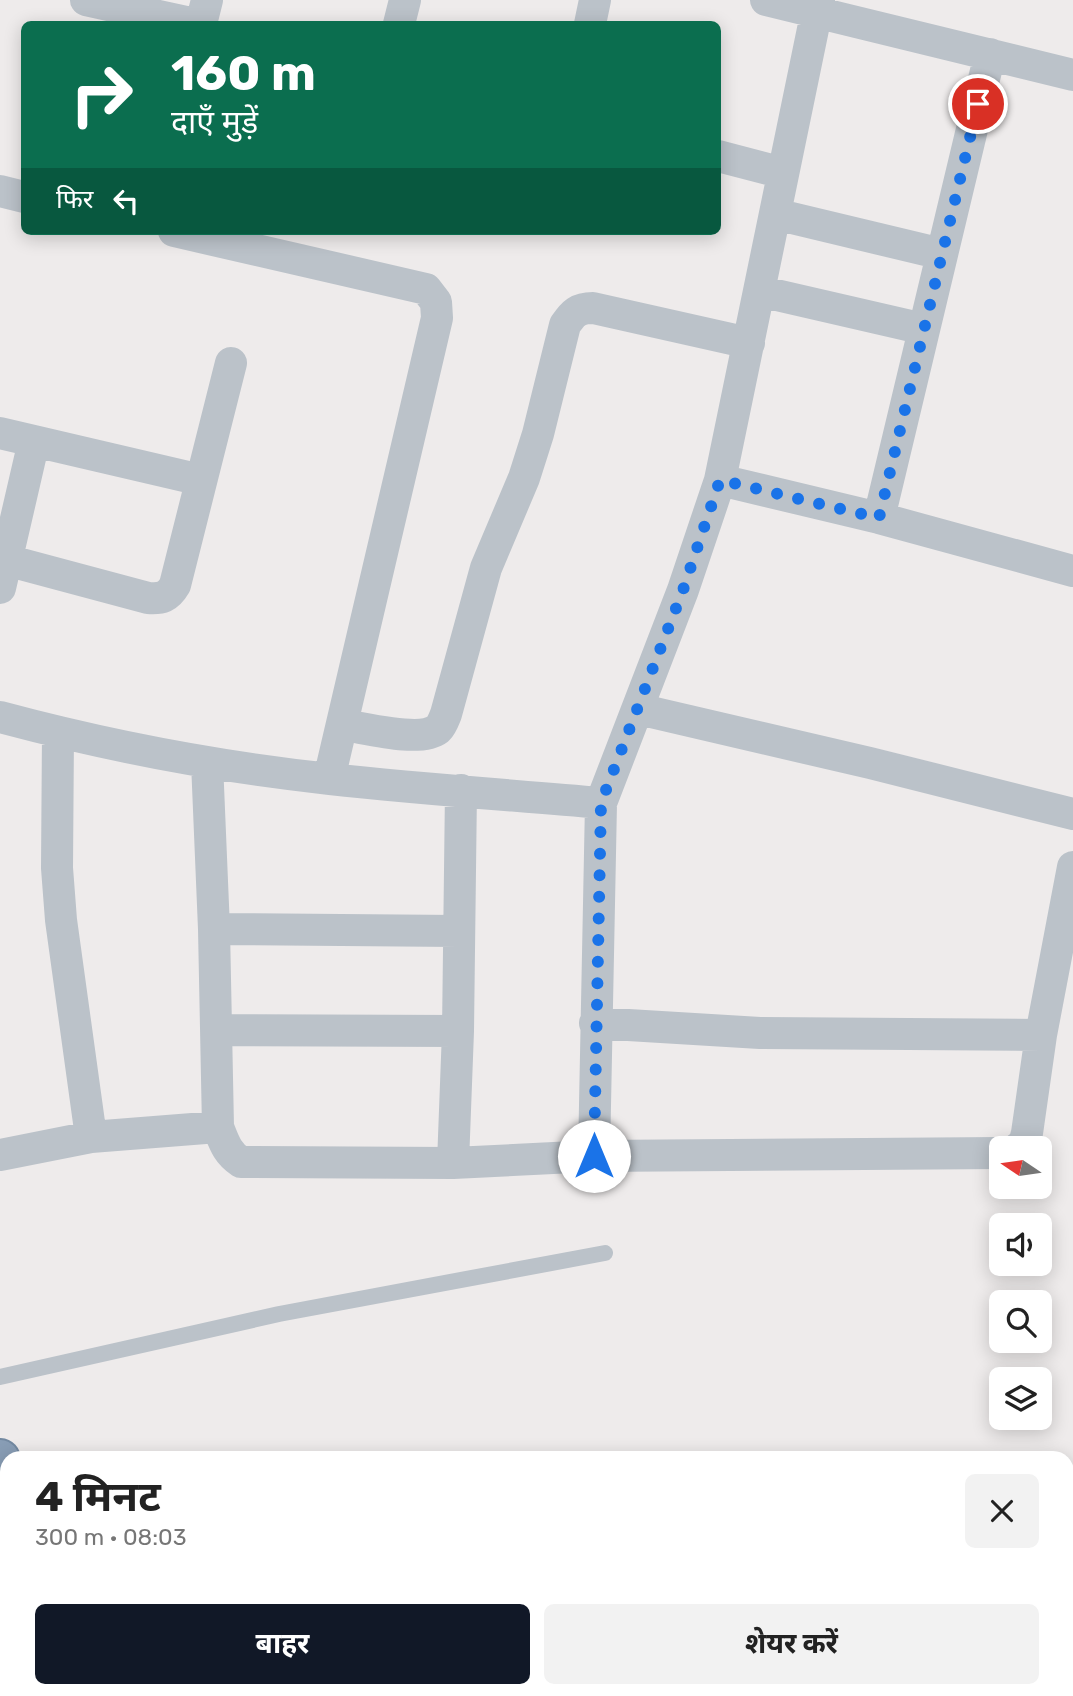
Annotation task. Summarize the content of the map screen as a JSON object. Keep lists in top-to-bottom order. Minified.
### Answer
{"north":"left","page":{"turn":["160 m","दाएँ मुड़ें"],"then":"फिर","heading":["4 मिनट","300 m · 08:03"],"buttons":["बाहर","शेयर करें"]}}
